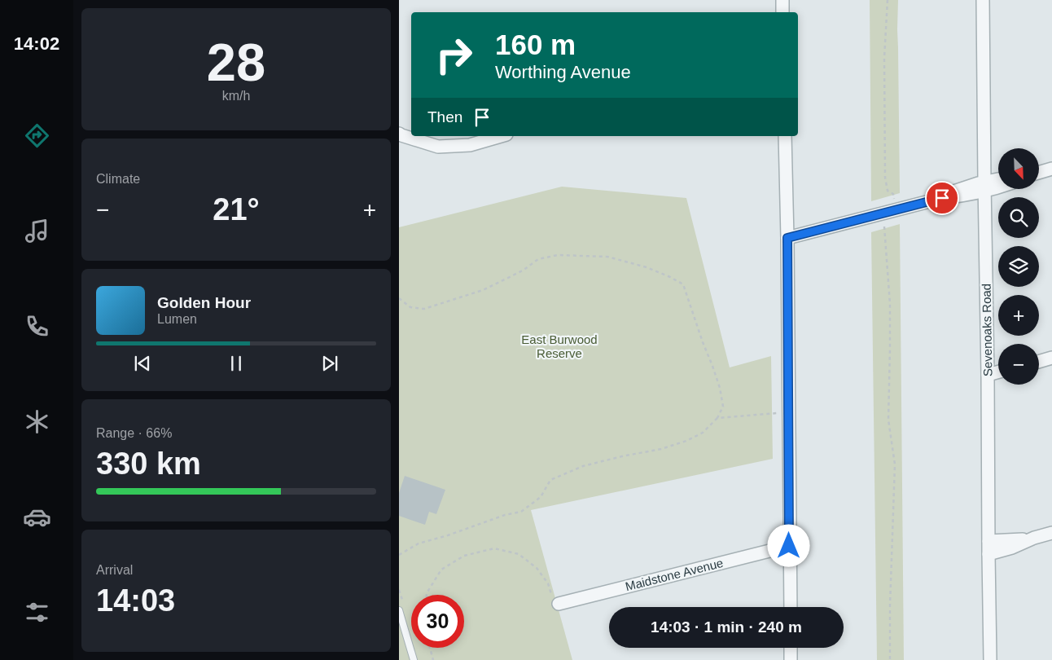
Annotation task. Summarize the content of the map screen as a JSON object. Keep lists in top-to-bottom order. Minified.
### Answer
{"streets":{"street":["Sevenoaks Road","Maidstone Avenue"]},"parks":["East Burwood Reserve"],"north":"bottom right","page":{"tabs":"14:02","tile":[["28","km/h"],"Climate",["Range · 66%","330 km"],["Arrival","14:03"]],"turn":["160 m","Worthing Avenue"],"then":"Then","map_buttons":["+","−"],"heat":["−","21°","+"],"song":["Golden Hour","Lumen"],"limit":"30","trip":"14:03 · 1 min · 240 m"}}
